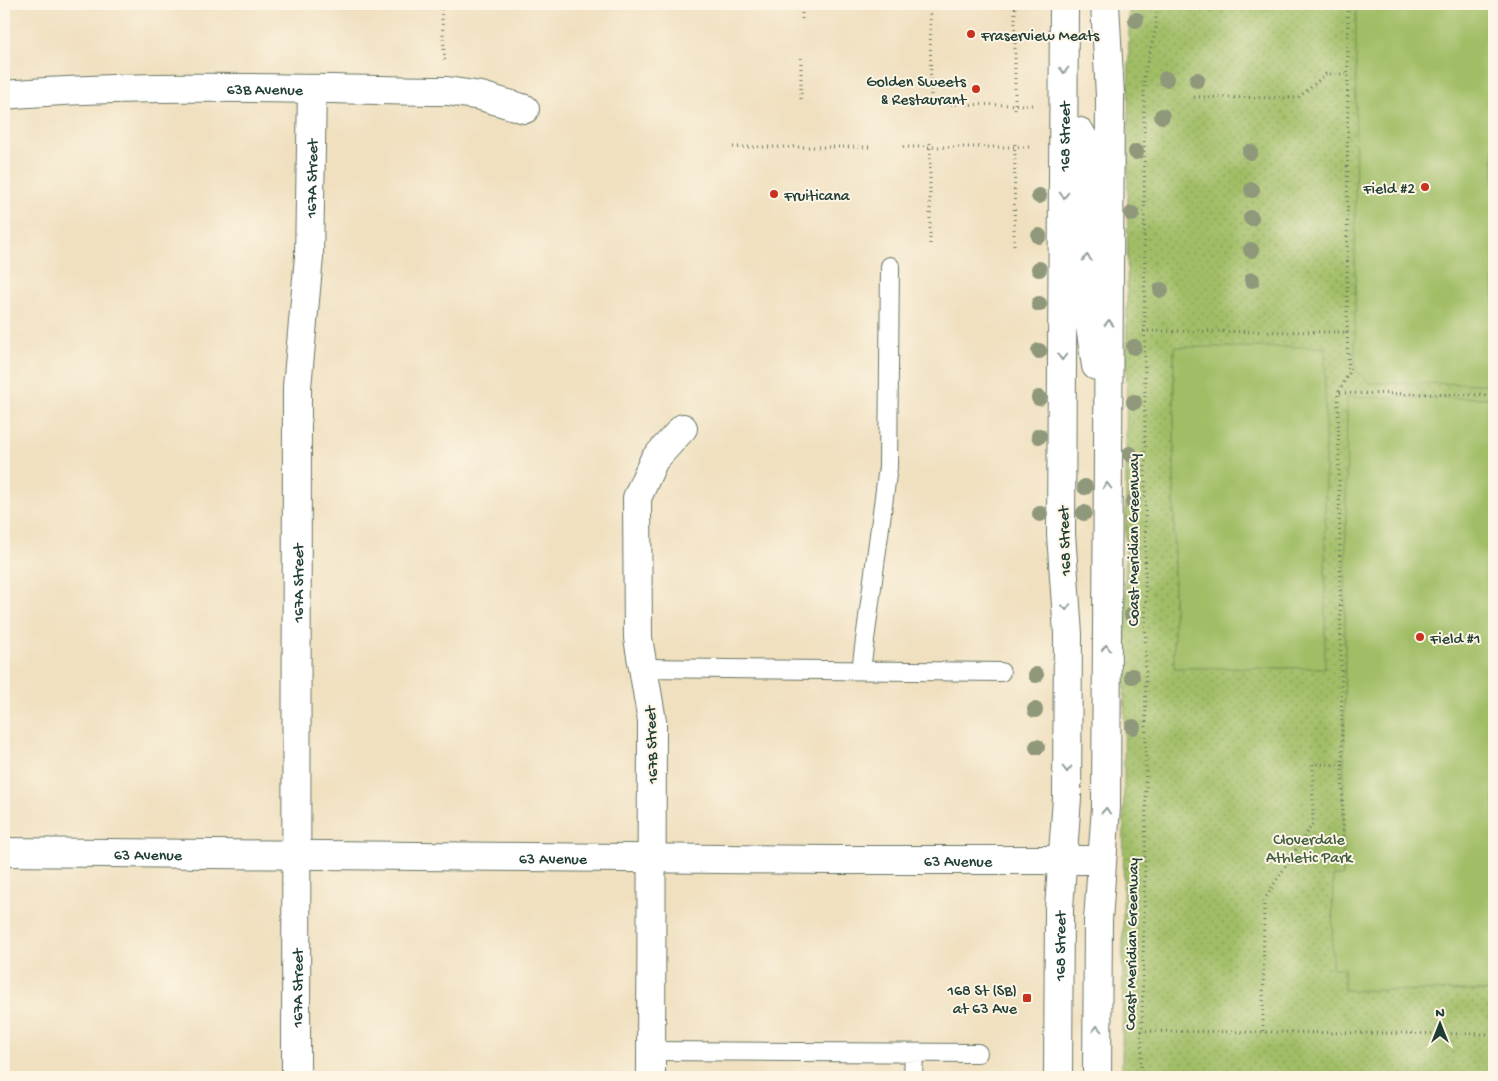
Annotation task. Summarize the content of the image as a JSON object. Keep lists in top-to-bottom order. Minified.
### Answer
{"streets":{"street":["63B Avenue","168 Street","167A Street","167B Street","63 Avenue"],"path":["Coast Meridian Greenway"]},"crossings":[["63B Avenue","167A Street"],["168 Street","63 Avenue"],["167A Street","63 Avenue"],["167B Street","63 Avenue"]],"parks":["Cloverdale Athletic Park"],"places":{"other":["Fraserview Meats","Golden Sweets & Restaurant","Field #2","Fruiticana","Field #1"],"transit":["168 St (SB) at 63 Ave"]},"north":"top"}
